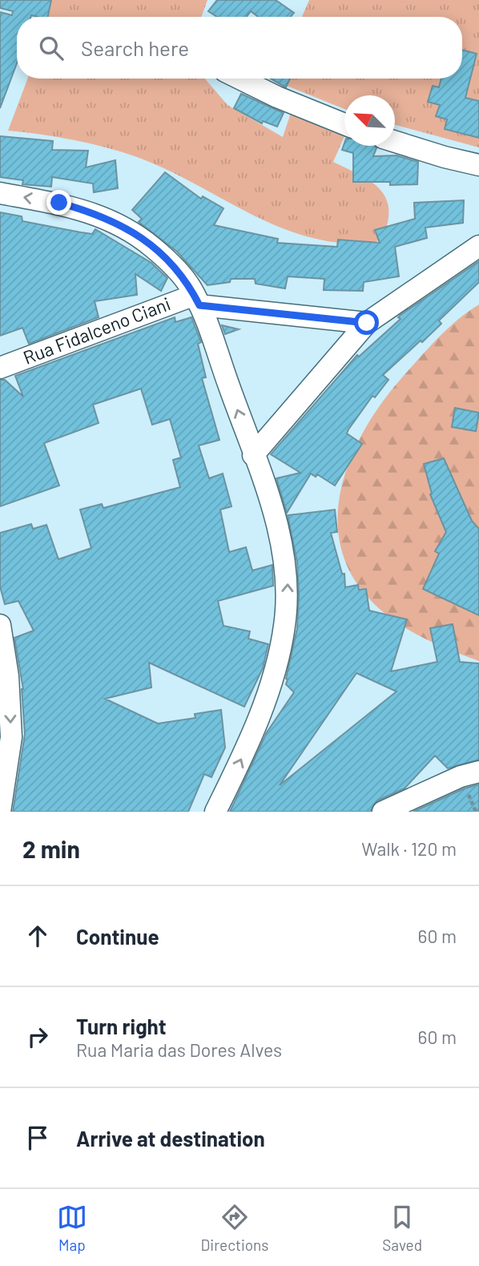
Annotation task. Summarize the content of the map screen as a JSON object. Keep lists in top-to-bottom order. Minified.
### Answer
{"streets":{"street":["Rua Fidalceno Ciani"]},"north":"top left","page":{"search":"Search here","heading":["2 min","Walk · 120 m"],"list":[["Continue","60 m"],["Turn right","Rua Maria das Dores Alves","60 m"],"Arrive at destination"],"nav":["Map","Directions","Saved"]}}
